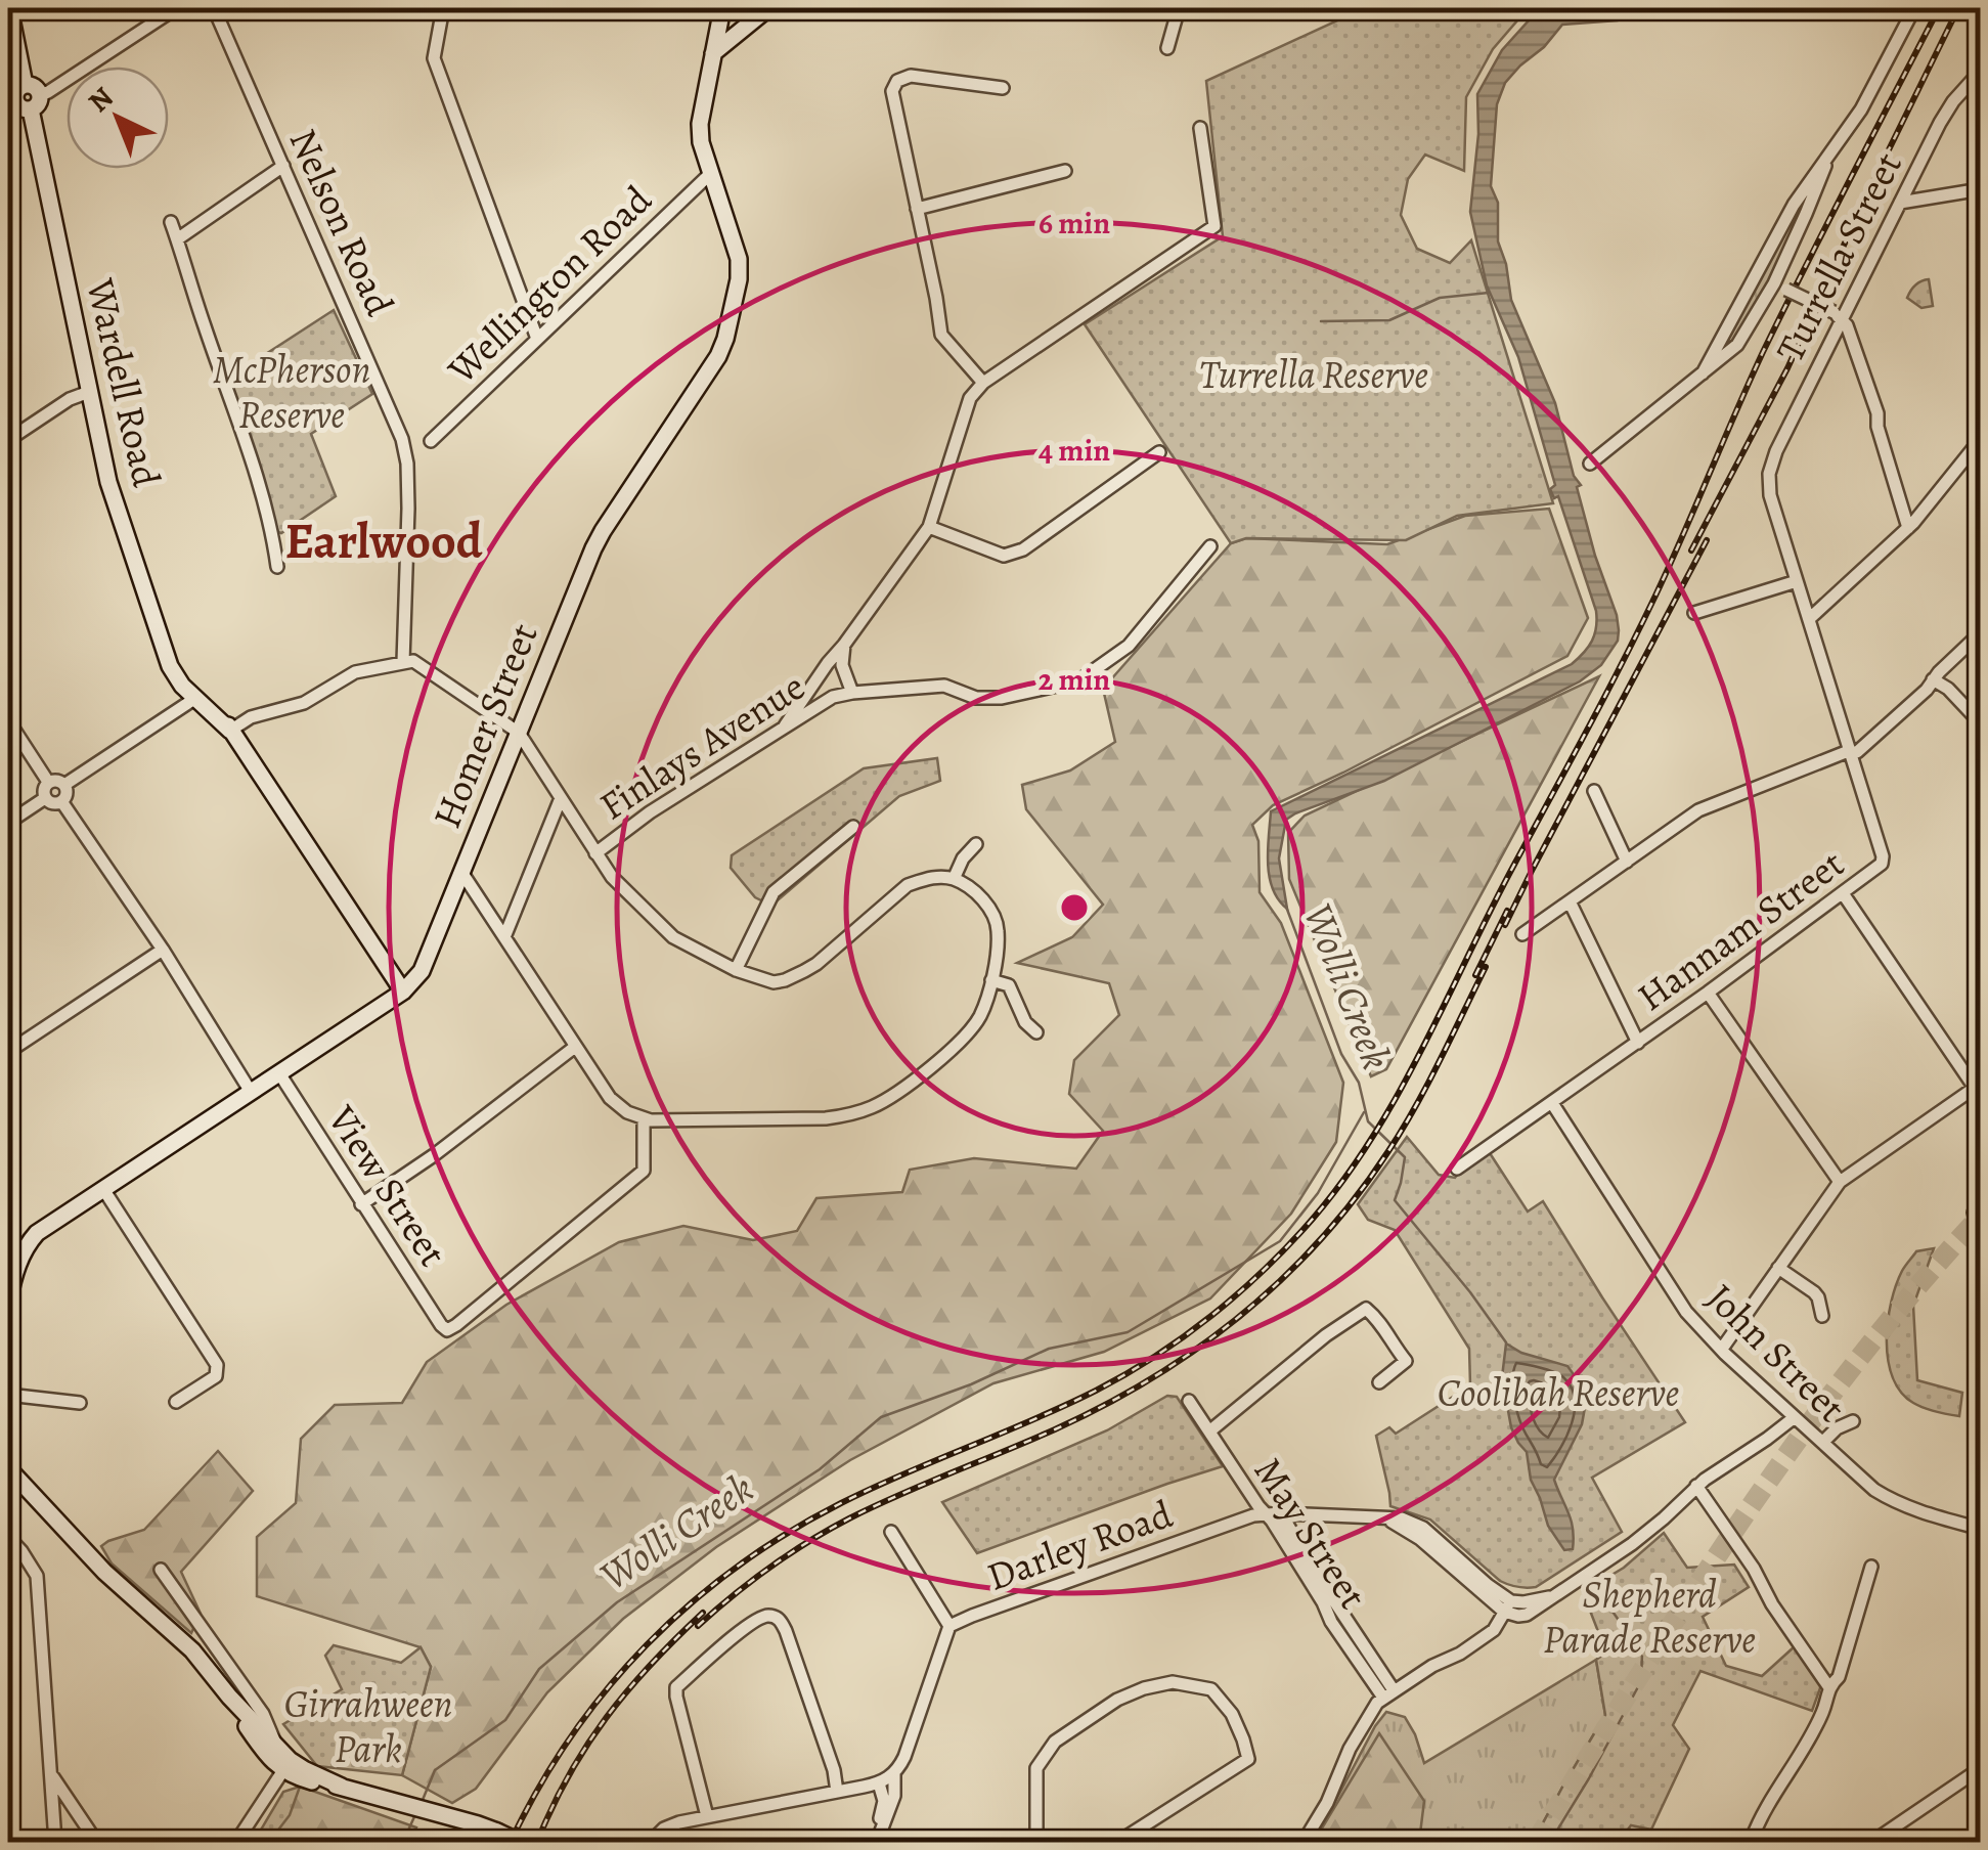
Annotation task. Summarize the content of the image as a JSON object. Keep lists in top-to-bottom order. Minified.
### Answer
{"streets":{"main road":["Wardell Road","Homer Street"],"street":["Nelson Road","Turrella Street","Wellington Road","Finlays Avenue","Hannam Street","View Street","John Street","May Street","Darley Road"]},"crossings":[["Turrella Street","Hannam Street"],["Wellington Road","Homer Street"],["Wardell Road","Homer Street"],["Homer Street","View Street"],["Hannam Street","John Street"],["May Street","Darley Road"]],"districts":["Earlwood"],"water":["Wolli Creek"],"parks":["McPherson Reserve","Turrella Reserve","Coolibah Reserve","Shepherd Parade Reserve","Girrahween Park"],"north":"top left","rings":["6 min","4 min","2 min"]}
